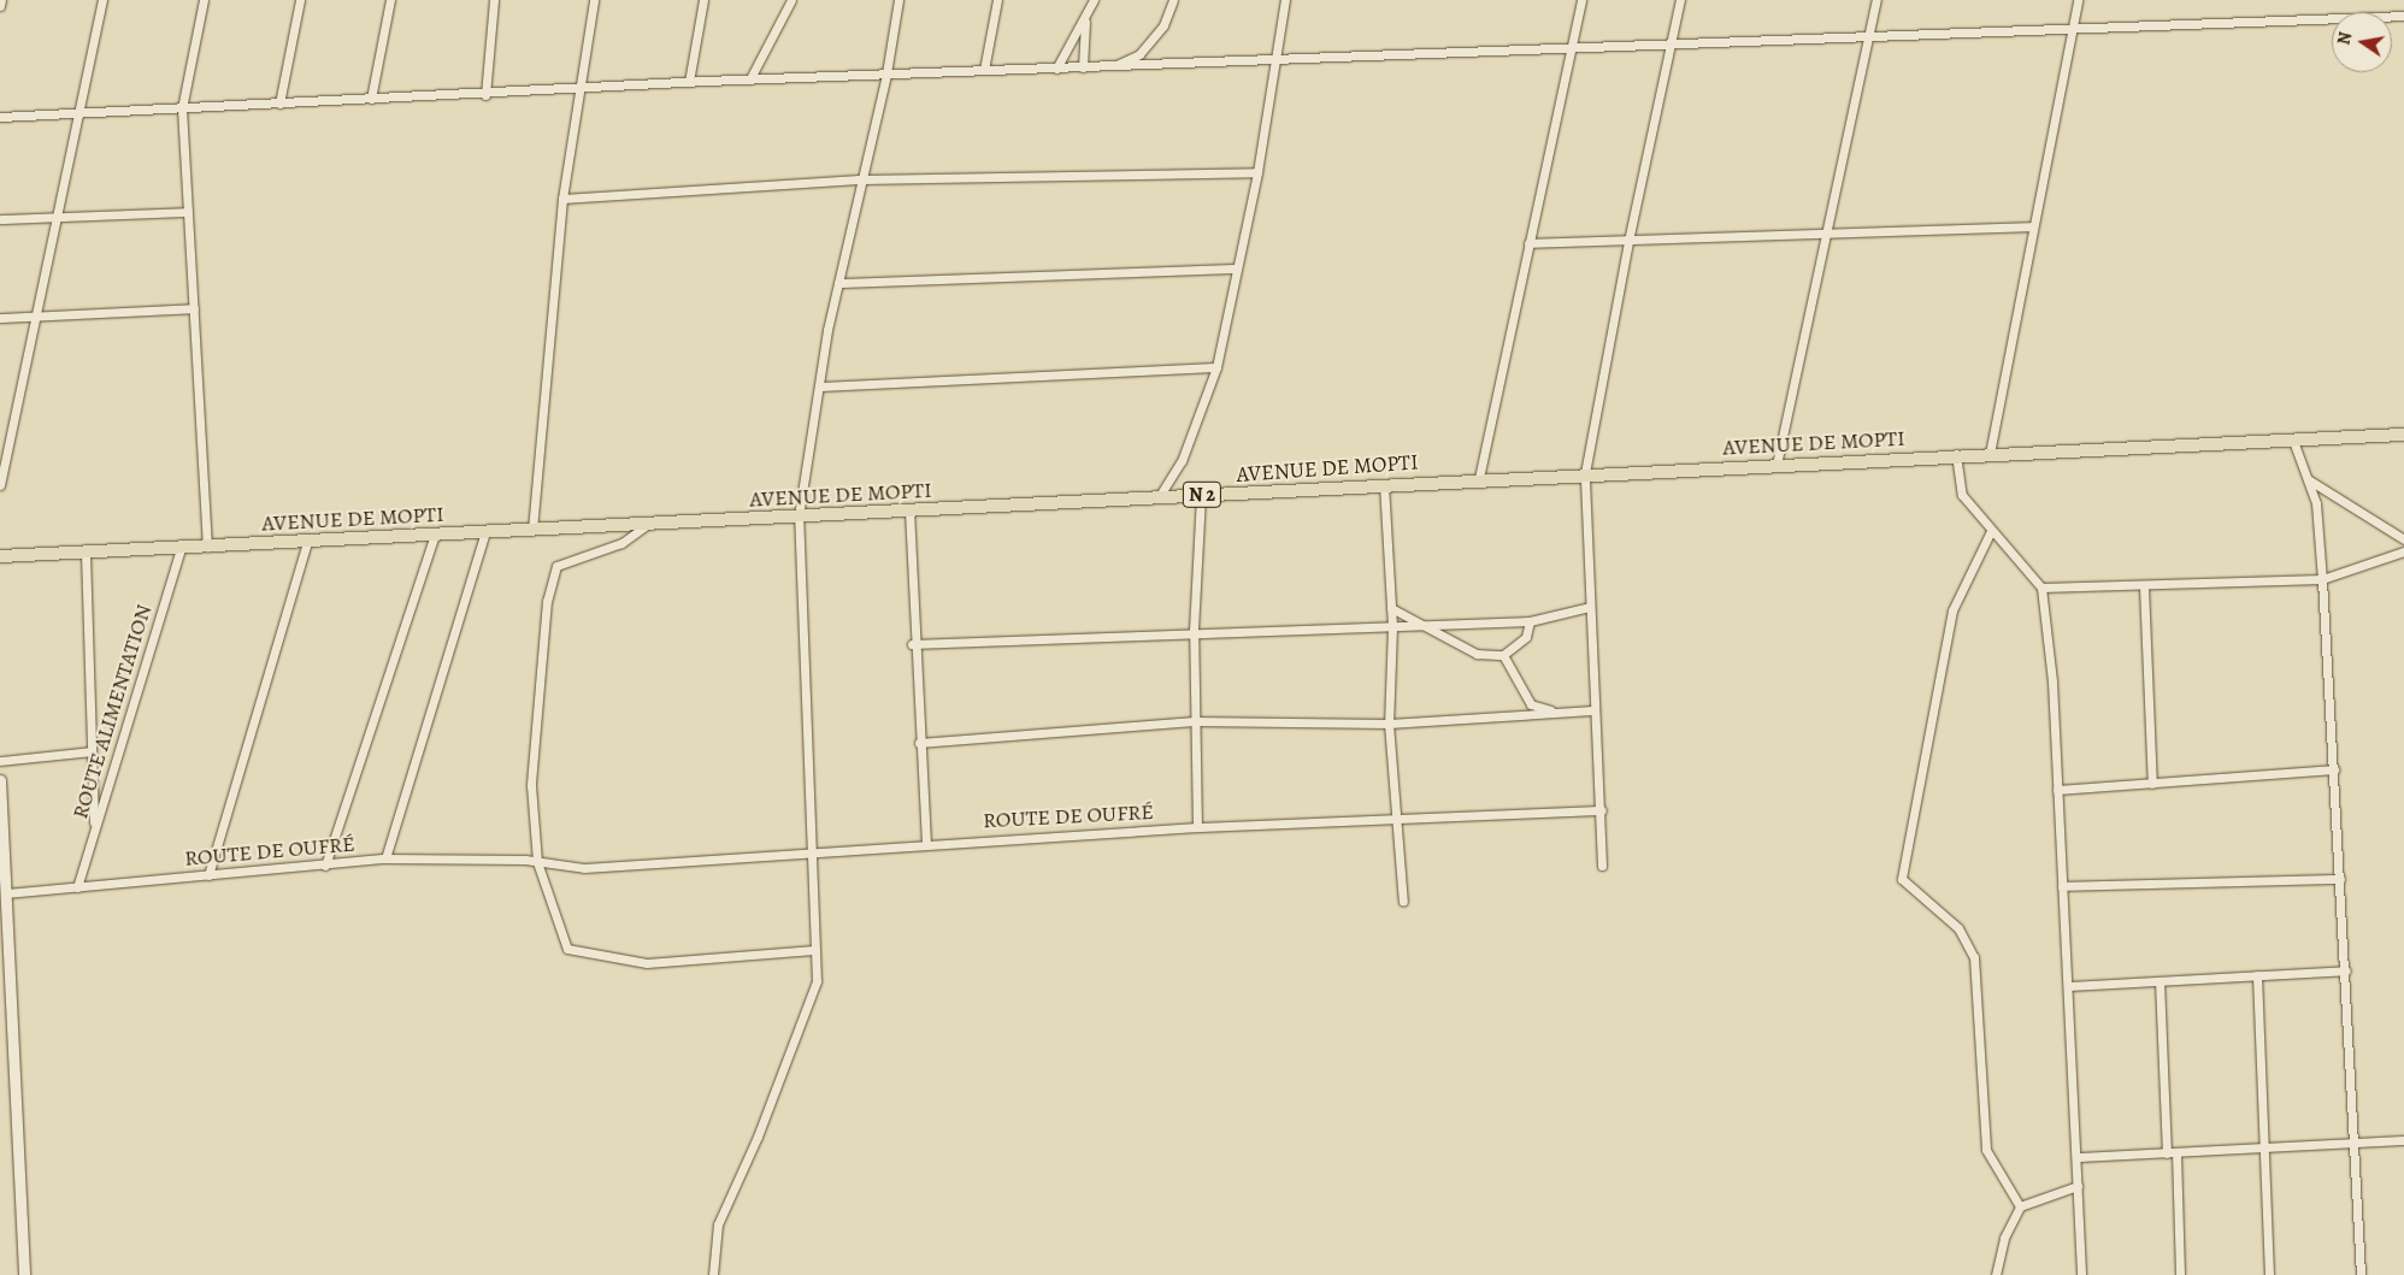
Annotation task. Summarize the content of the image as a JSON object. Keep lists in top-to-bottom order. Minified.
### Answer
{"streets":{"main road":["AVENUE DE MOPTI","N 2"],"street":["ROUTE ALIMENTATION","ROUTE DE OUFRÉ"]},"crossings":[["AVENUE DE MOPTI","ROUTE ALIMENTATION"],["ROUTE ALIMENTATION","ROUTE DE OUFRÉ"]],"north":"left"}
